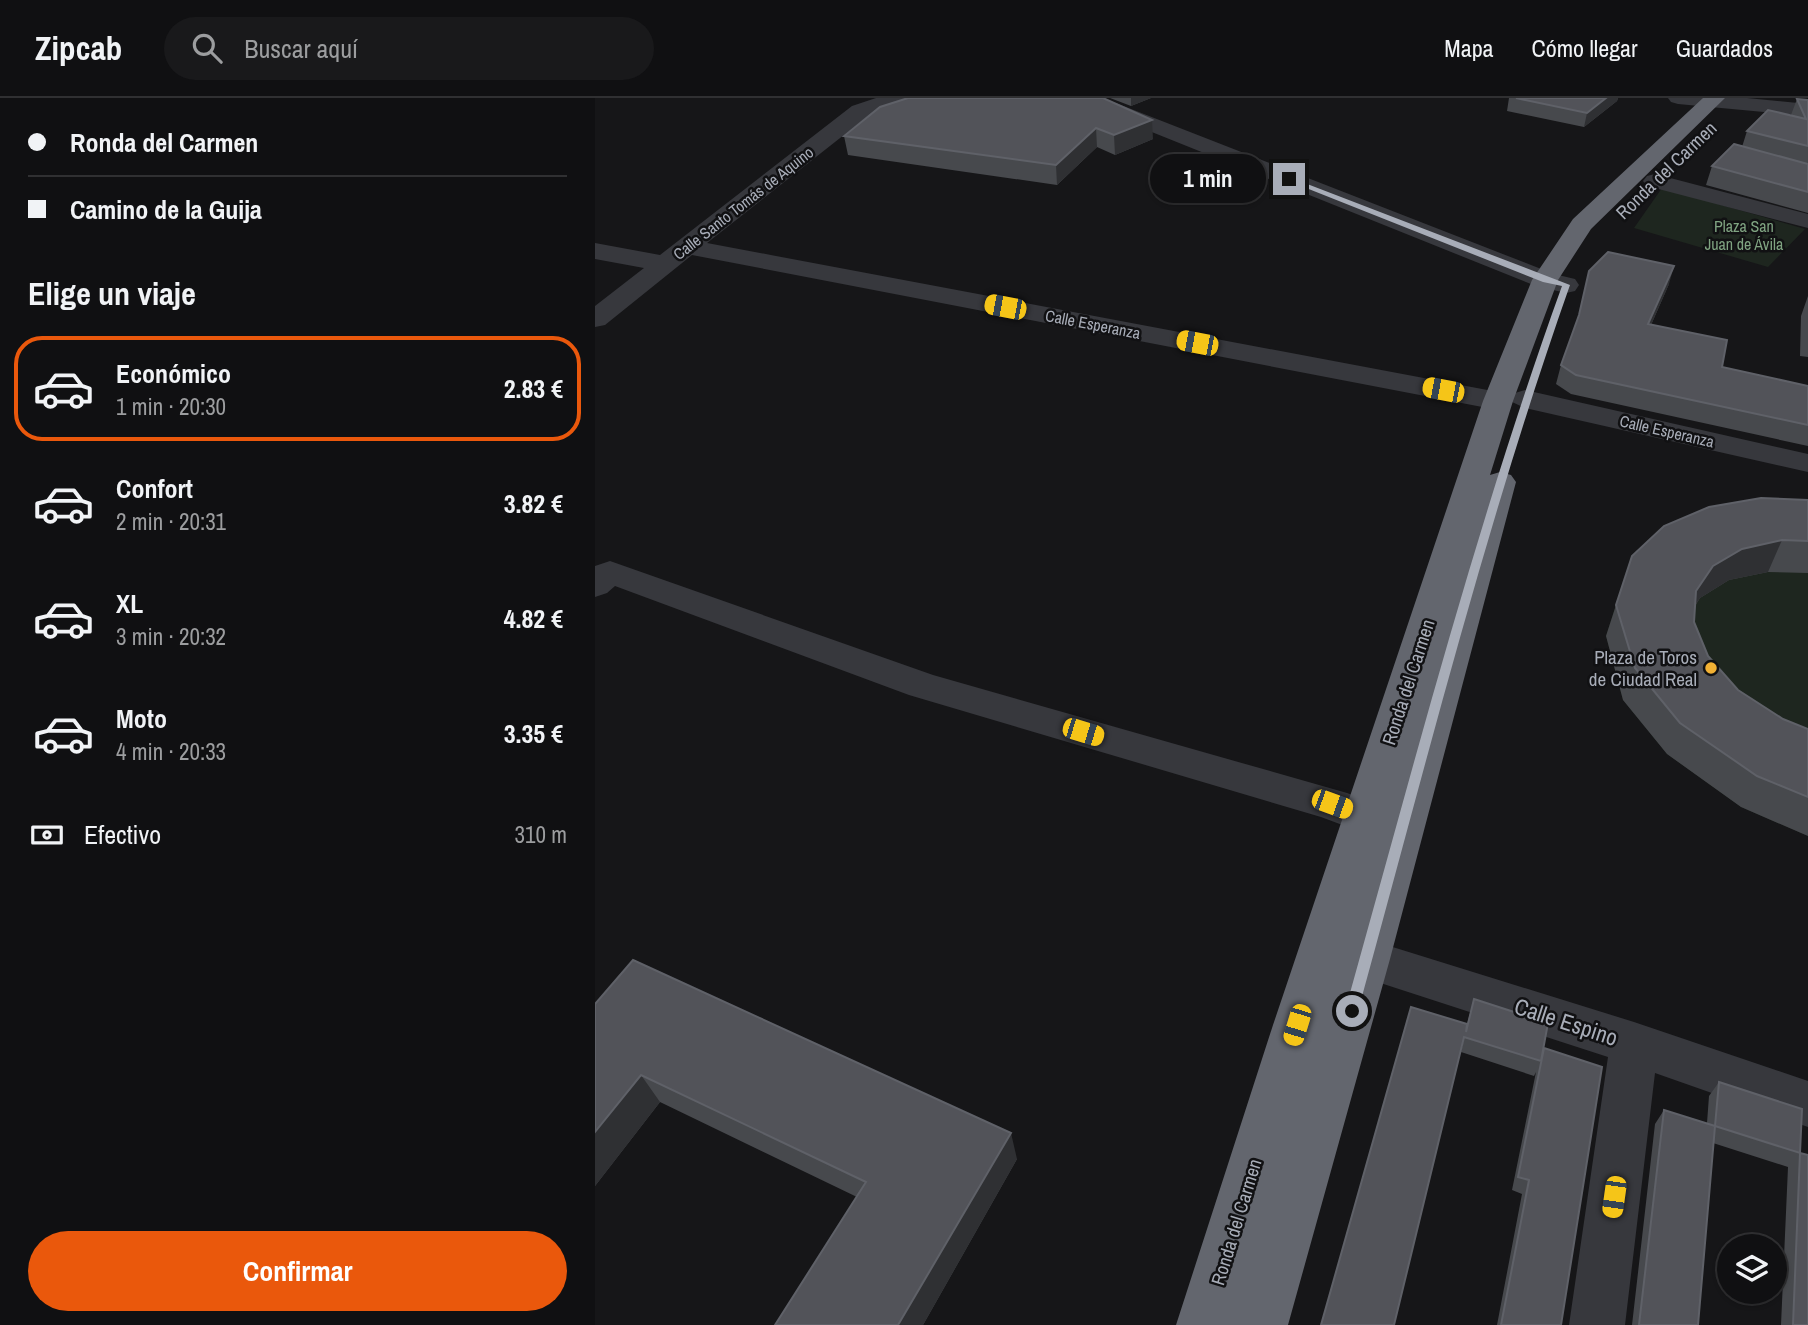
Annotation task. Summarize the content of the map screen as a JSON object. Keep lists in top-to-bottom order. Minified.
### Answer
{"streets":{"highway":["Ronda del Carmen"],"street":["Calle Santo Tomás de Aquino","Calle Esperanza","Calle Espino"]},"crossings":[["Ronda del Carmen","Calle Esperanza"],["Ronda del Carmen","Calle Espino"],["Calle Santo Tomás de Aquino","Calle Esperanza"]],"parks":["Plaza San Juan de Ávila"],"places":["Plaza de Toros de Ciudad Real"],"page":{"header":"Zipcab","search":"Buscar aquí","nav":["Mapa","Cómo llegar","Guardados"],"banner":["Ronda del Carmen","Camino de la Guija"],"bubble":"1 min","heading":"Elige un viaje","list":[{"name":"Económico","note":"1 min · 20:30","value":"2.83 €"},{"name":"Confort","note":"2 min · 20:31","value":"3.82 €"},{"name":"XL","note":"3 min · 20:32","value":"4.82 €"},{"name":"Moto","note":"4 min · 20:33","value":"3.35 €"}],"pay":["Efectivo","310 m"],"buttons":"Confirmar"}}
